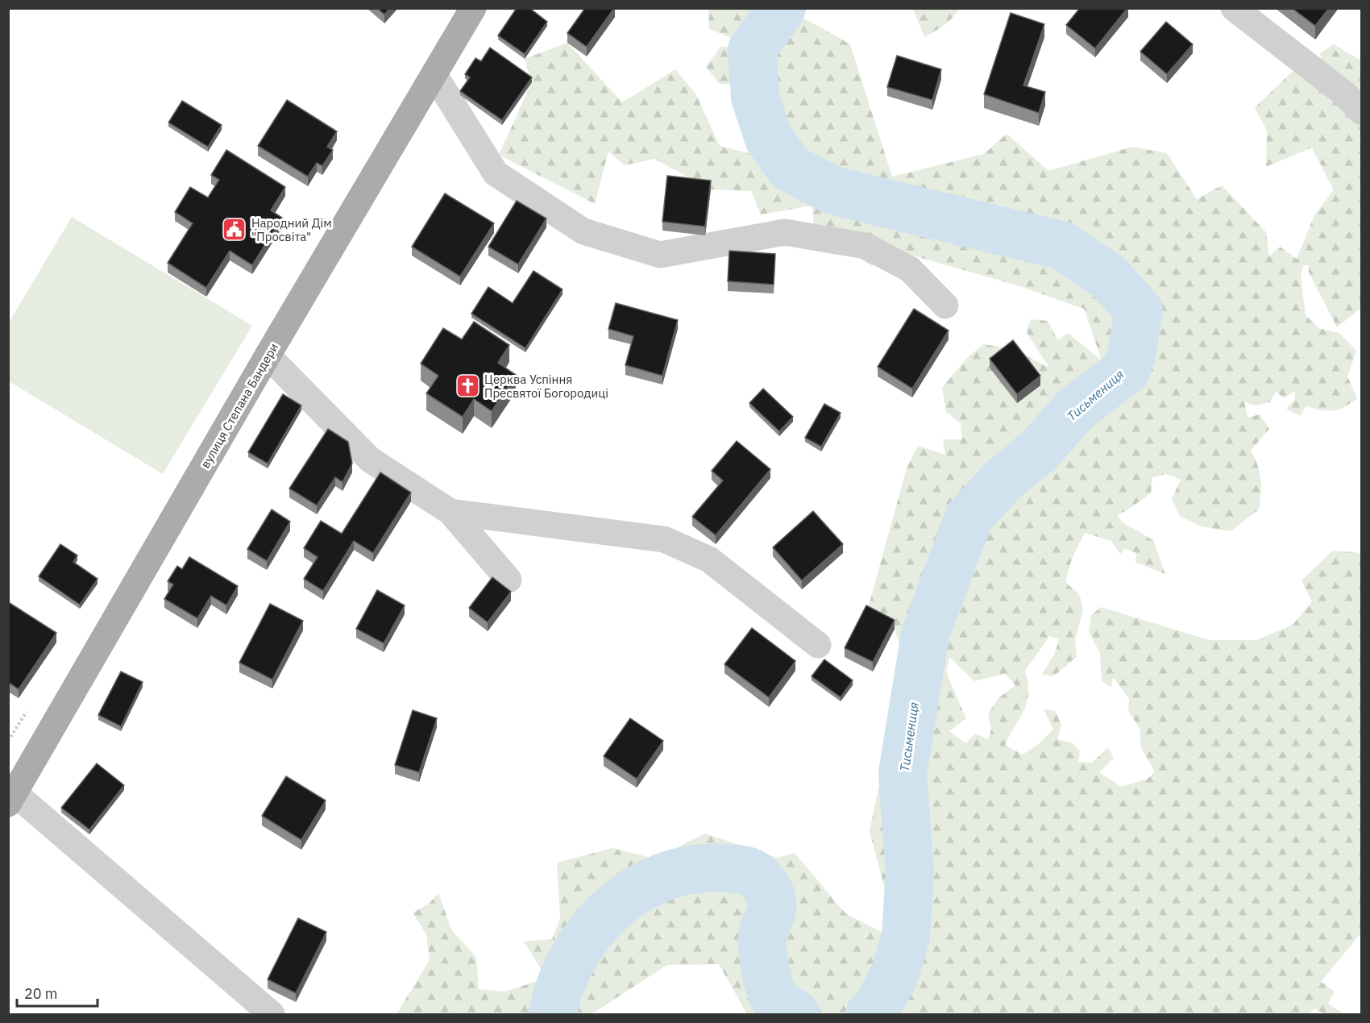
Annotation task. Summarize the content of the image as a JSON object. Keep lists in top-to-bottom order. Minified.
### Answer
{"streets":{"main road":["вулиця Степана Бандери"]},"water":["Тисьмениця"],"places":{"public building":["Народний Дім \"Просвіта\""],"church":["Церква Успіння Пресвятої Богородиці"]},"scale_bar":"20 m"}
